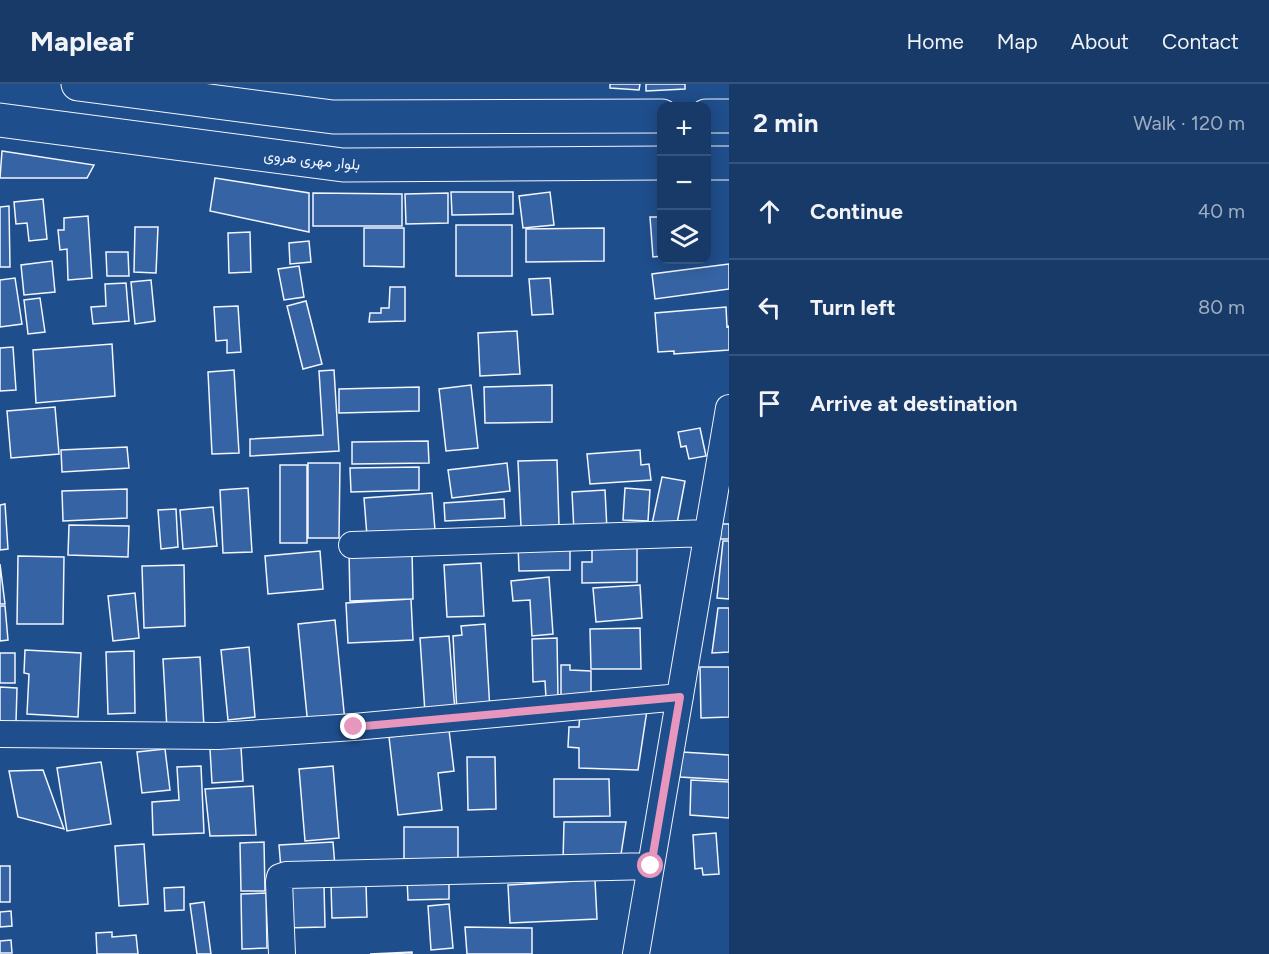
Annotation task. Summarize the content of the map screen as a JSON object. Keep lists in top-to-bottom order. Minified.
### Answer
{"streets":{"highway":["بلوار مهری هروی"]},"page":{"header":"Mapleaf","nav":["Home","Map","About","Contact"],"heading":["2 min","Walk · 120 m"],"map_buttons":["+","−"],"list":[["Continue","40 m"],["Turn left","80 m"],"Arrive at destination"]}}
